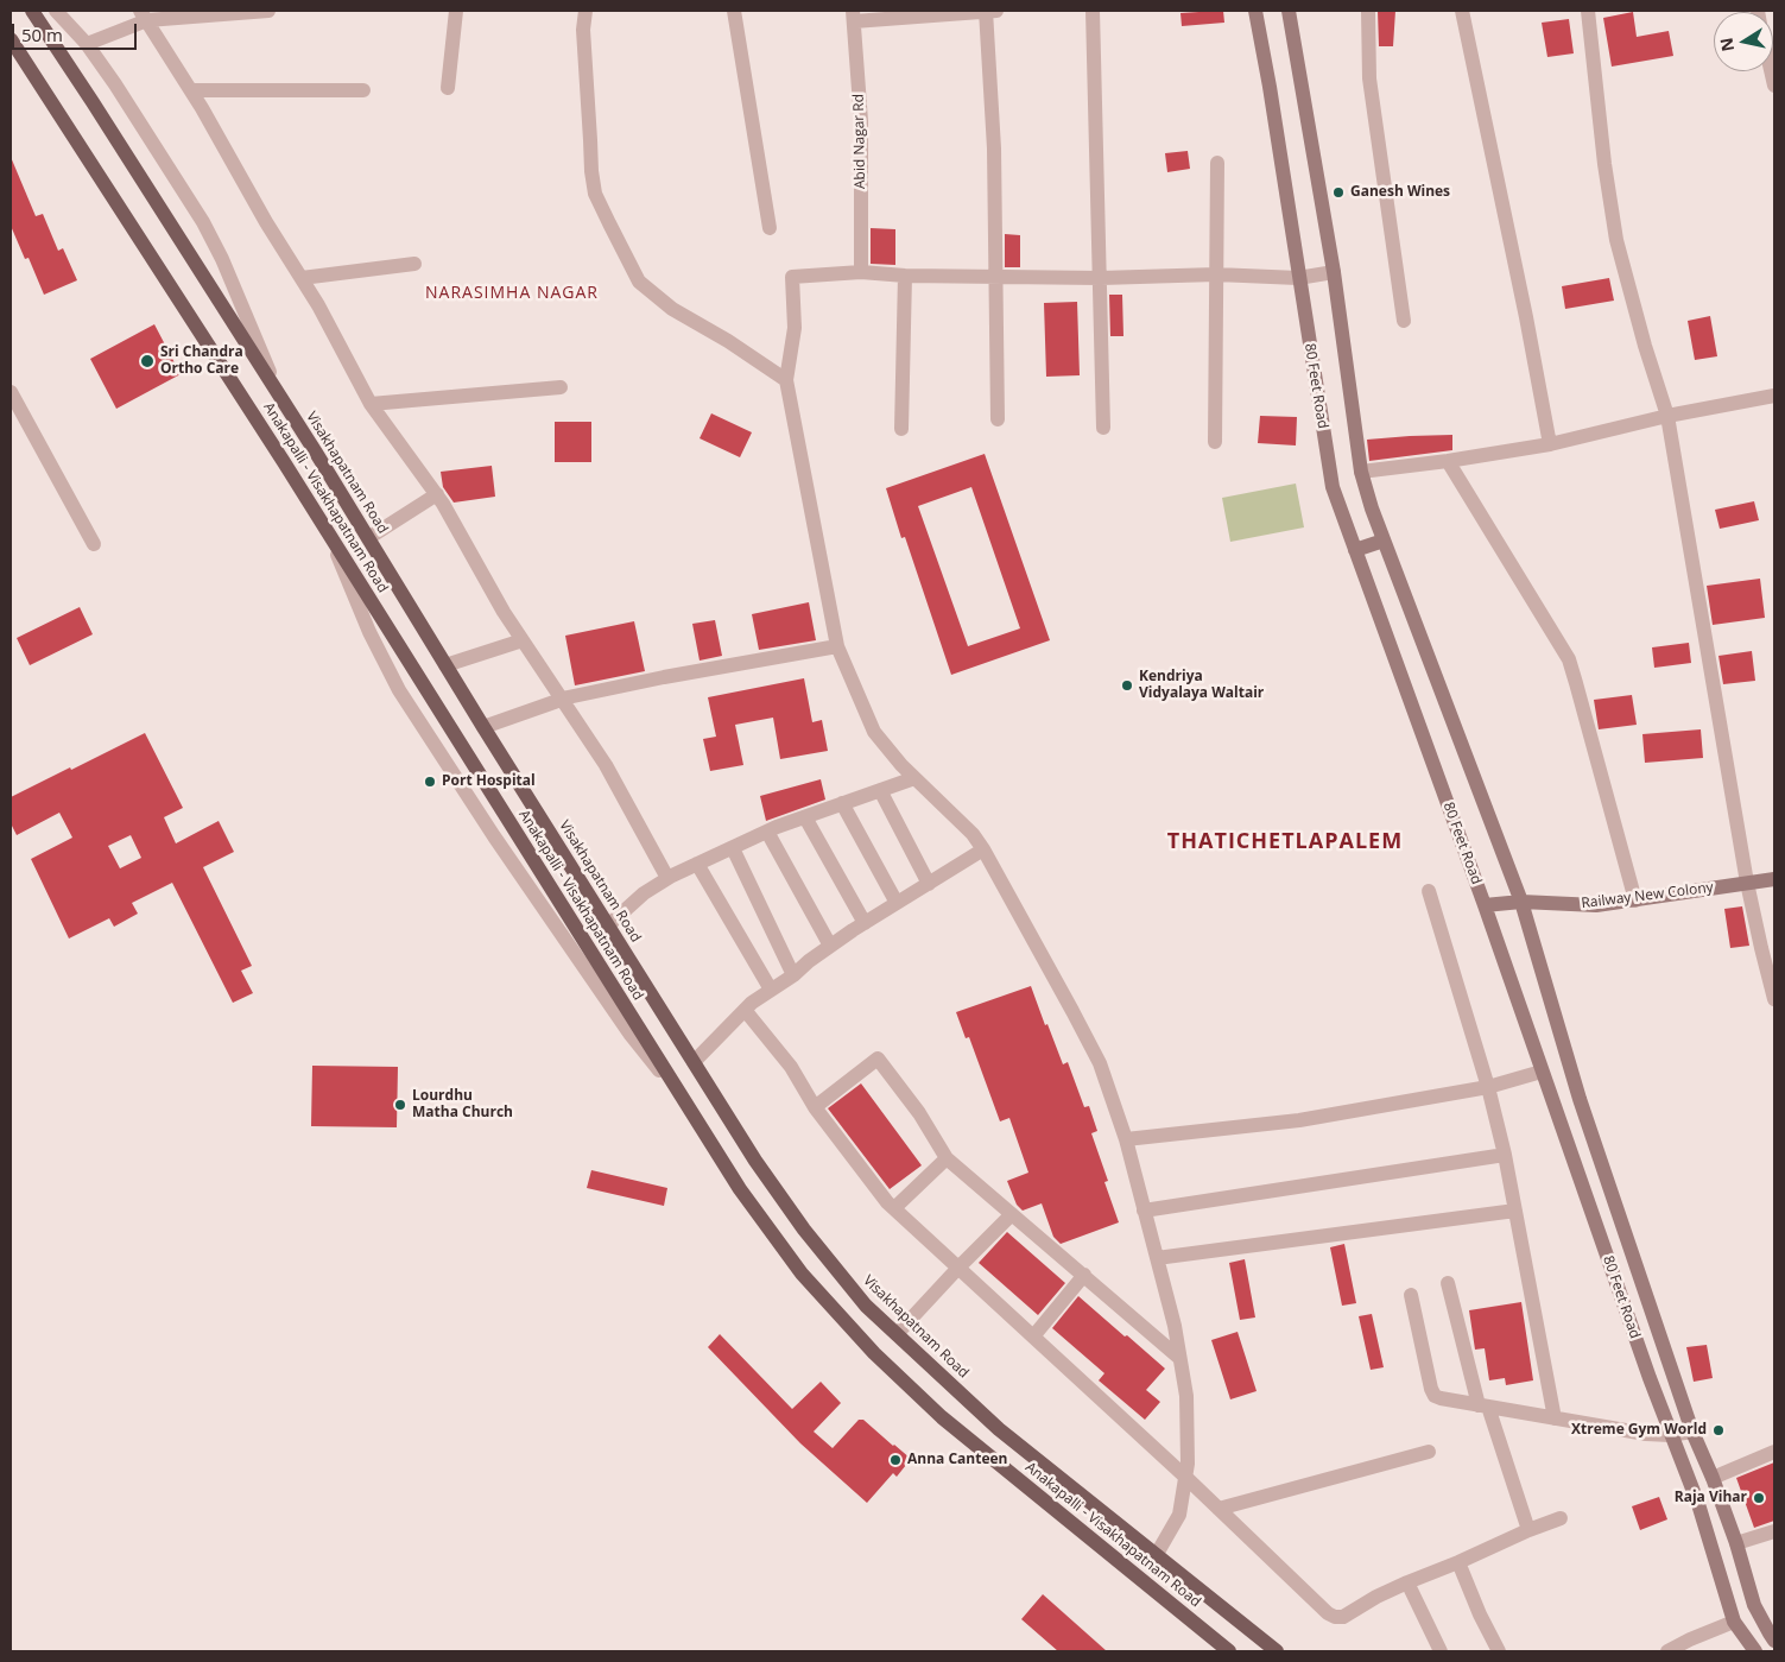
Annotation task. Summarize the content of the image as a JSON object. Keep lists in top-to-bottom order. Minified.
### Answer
{"streets":{"main road":["Visakhapatnam Road","Anakapalli - Visakhapatnam Road"],"street":["Abid Nagar Rd","80 Feet Road","Railway New Colony"]},"crossings":[["80 Feet Road","Railway New Colony"]],"districts":["NARASIMHA NAGAR","THATICHETLAPALEM"],"places":["Ganesh Wines","Sri Chandra Ortho Care","Kendriya Vidyalaya Waltair","Port Hospital","Lourdhu Matha Church","Xtreme Gym World","Anna Canteen","Raja Vihar"],"scale_bar":"50 m","north":"left"}
